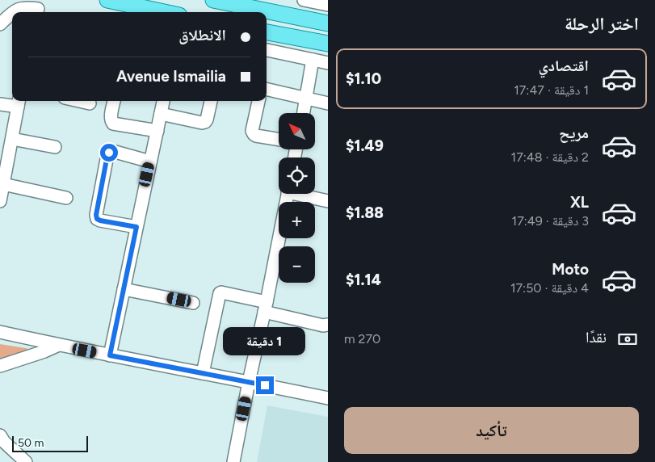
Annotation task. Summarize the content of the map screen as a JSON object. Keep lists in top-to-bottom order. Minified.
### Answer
{"scale_bar":"50 m","north":"top left","page":{"heading":"اختر الرحلة","banner":["الانطلاق","Avenue Ismailia"],"list":[{"name":"اقتصادي","note":"1 دقيقة · 17:47","value":"$1.10"},{"name":"مريح","note":"2 دقيقة · 17:48","value":"$1.49"},{"name":"XL","note":"3 دقيقة · 17:49","value":"$1.88"},{"name":"Moto","note":"4 دقيقة · 17:50","value":"$1.14"}],"map_buttons":["+","−"],"pay":["نقدًا","270 m"],"bubble":"1 دقيقة","buttons":"تأكيد","scale":"50 m"}}
